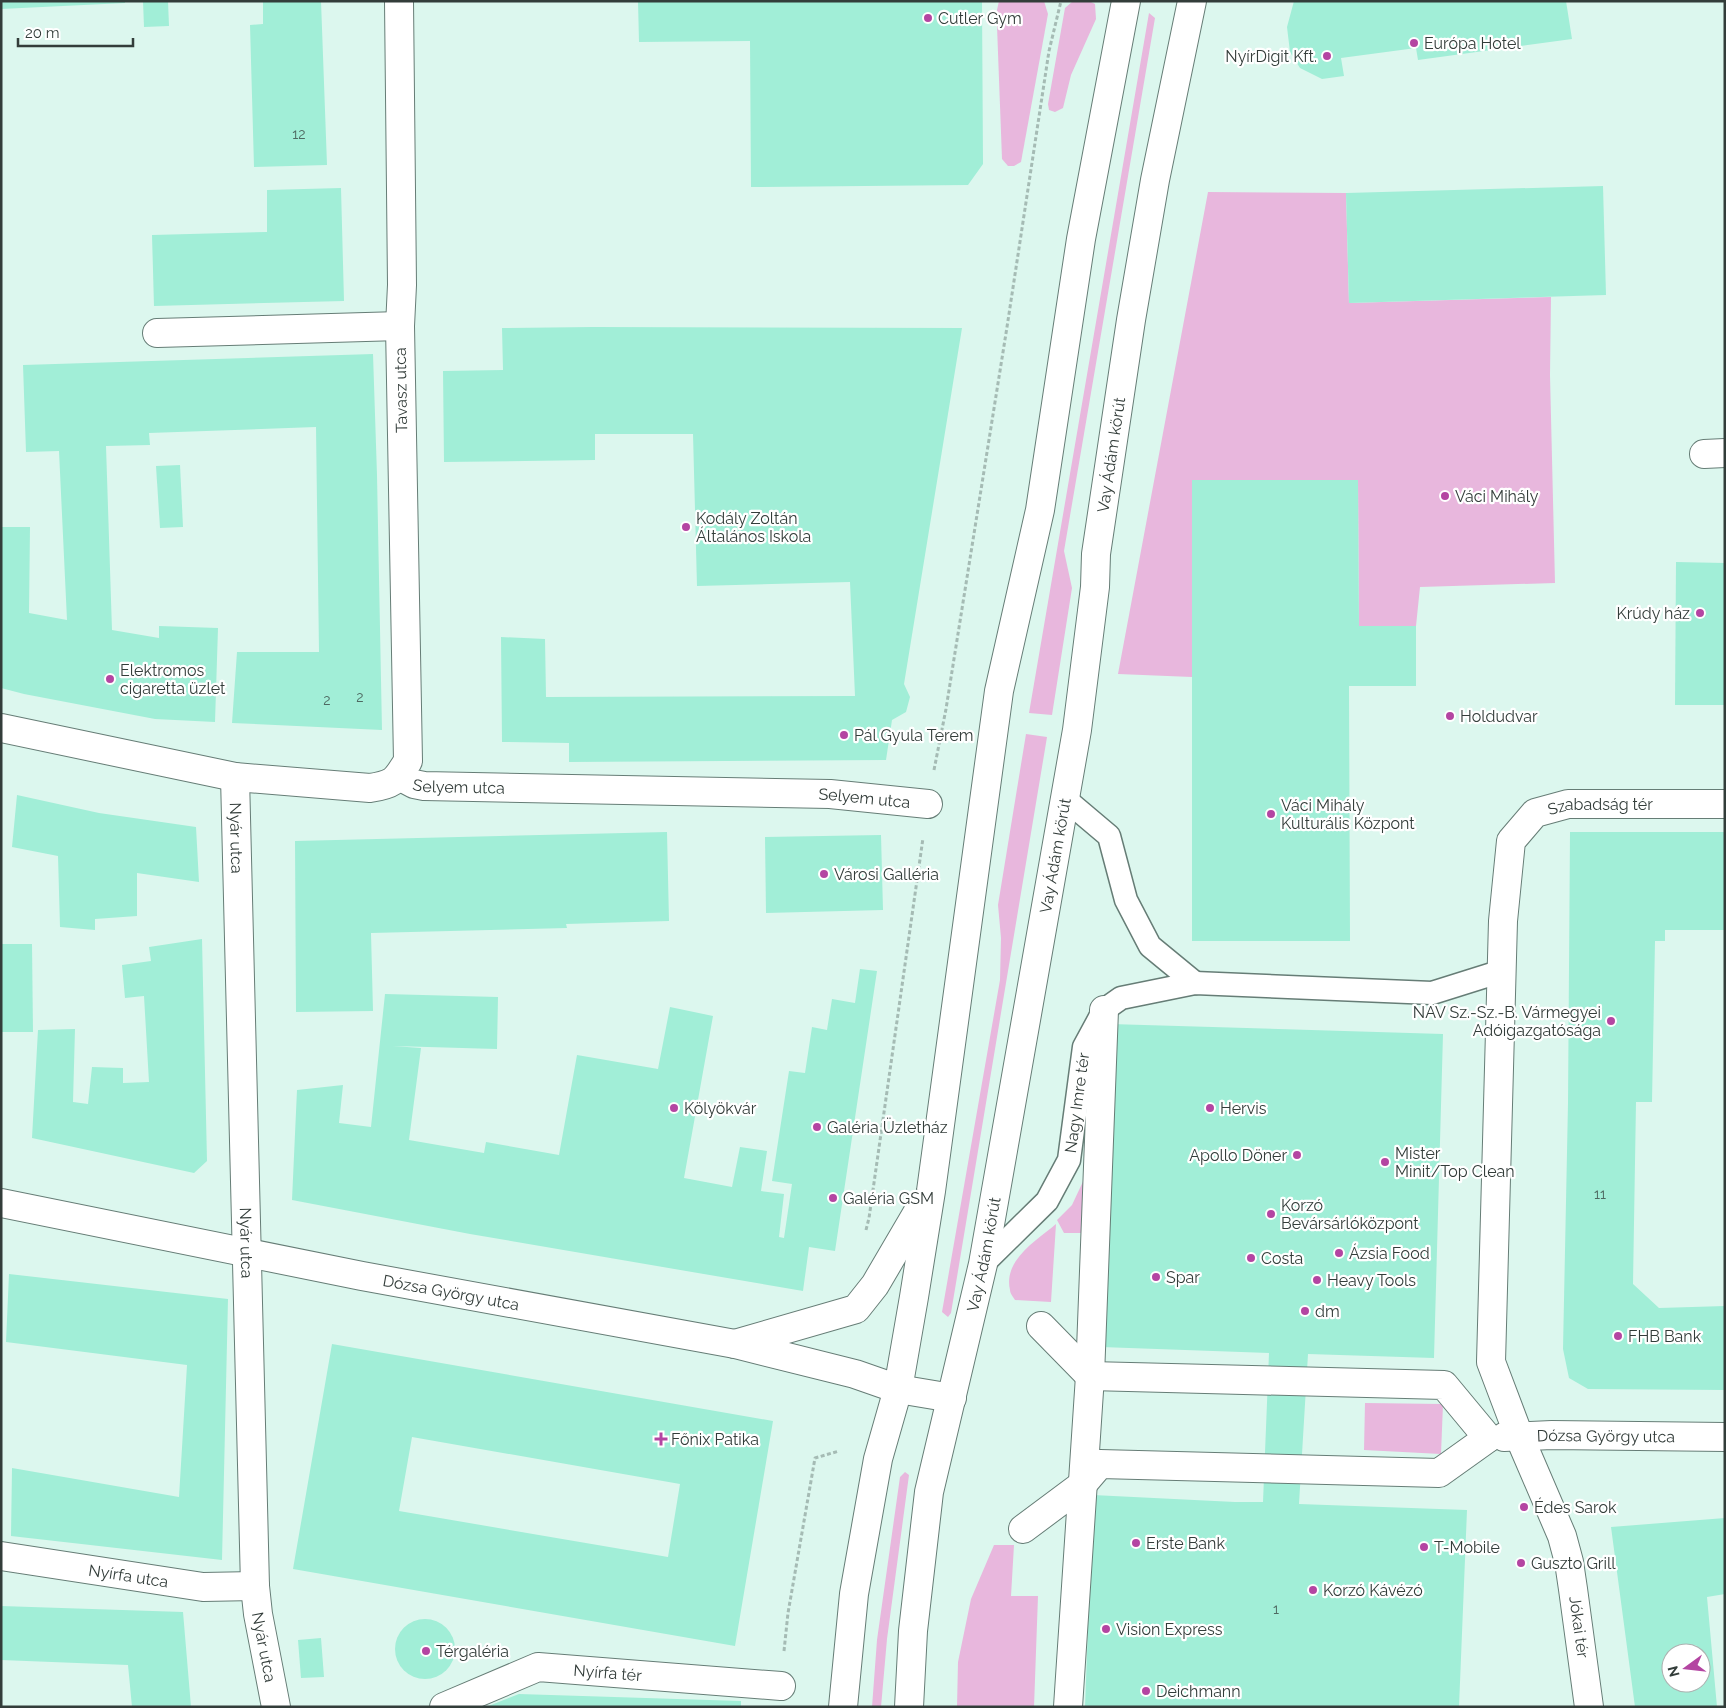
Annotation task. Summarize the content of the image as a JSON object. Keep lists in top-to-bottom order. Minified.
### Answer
{"streets":{"street":["Tavasz utca","Vay Ádám körút","Selyem utca","Szabadság tér","Nyár utca","Dózsa György utca","Nyírfa utca","Jókai tér","Nyírfa tér"],"lane":["Nagy Imre tér"]},"crossings":[["Tavasz utca","Selyem utca"],["Vay Ádám körút","Nagy Imre tér"],["Vay Ádám körút","Dózsa György utca"],["Selyem utca","Nyár utca"],["Szabadság tér","Jókai tér"],["Nyár utca","Dózsa György utca"],["Nyár utca","Nyírfa utca"],["Dózsa György utca","Jókai tér"]],"places":{"other":["Cutler Gym","Európa Hotel","NyírDigit Kft.","Váci Mihály","Kodály Zoltán Általános Iskola","Krúdy ház","Elektromos cigaretta üzlet","Holdudvar","Pál Gyula Terem","Váci Mihály Kulturális Központ","Városi Galléria","NAV Sz.-Sz.-B. Vármegyei Adóigazgatósága","Kölyökvár","Hervis","Galéria Üzletház","Apollo Döner","Mister Minit/Top Clean","Galéria GSM","Korzó Bevársárlóközpont","Ázsia Food","Costa","Spar","Heavy Tools","dm","FHB Bank","Édes Sarok","Erste Bank","T-Mobile","Guszto Grill","Korzó Kávézó","Vision Express","Térgaléria","Deichmann"],"health":["Főnix Patika"]},"house_numbers":["12","2","2","11","1"],"scale_bar":"20 m","north":"left"}
